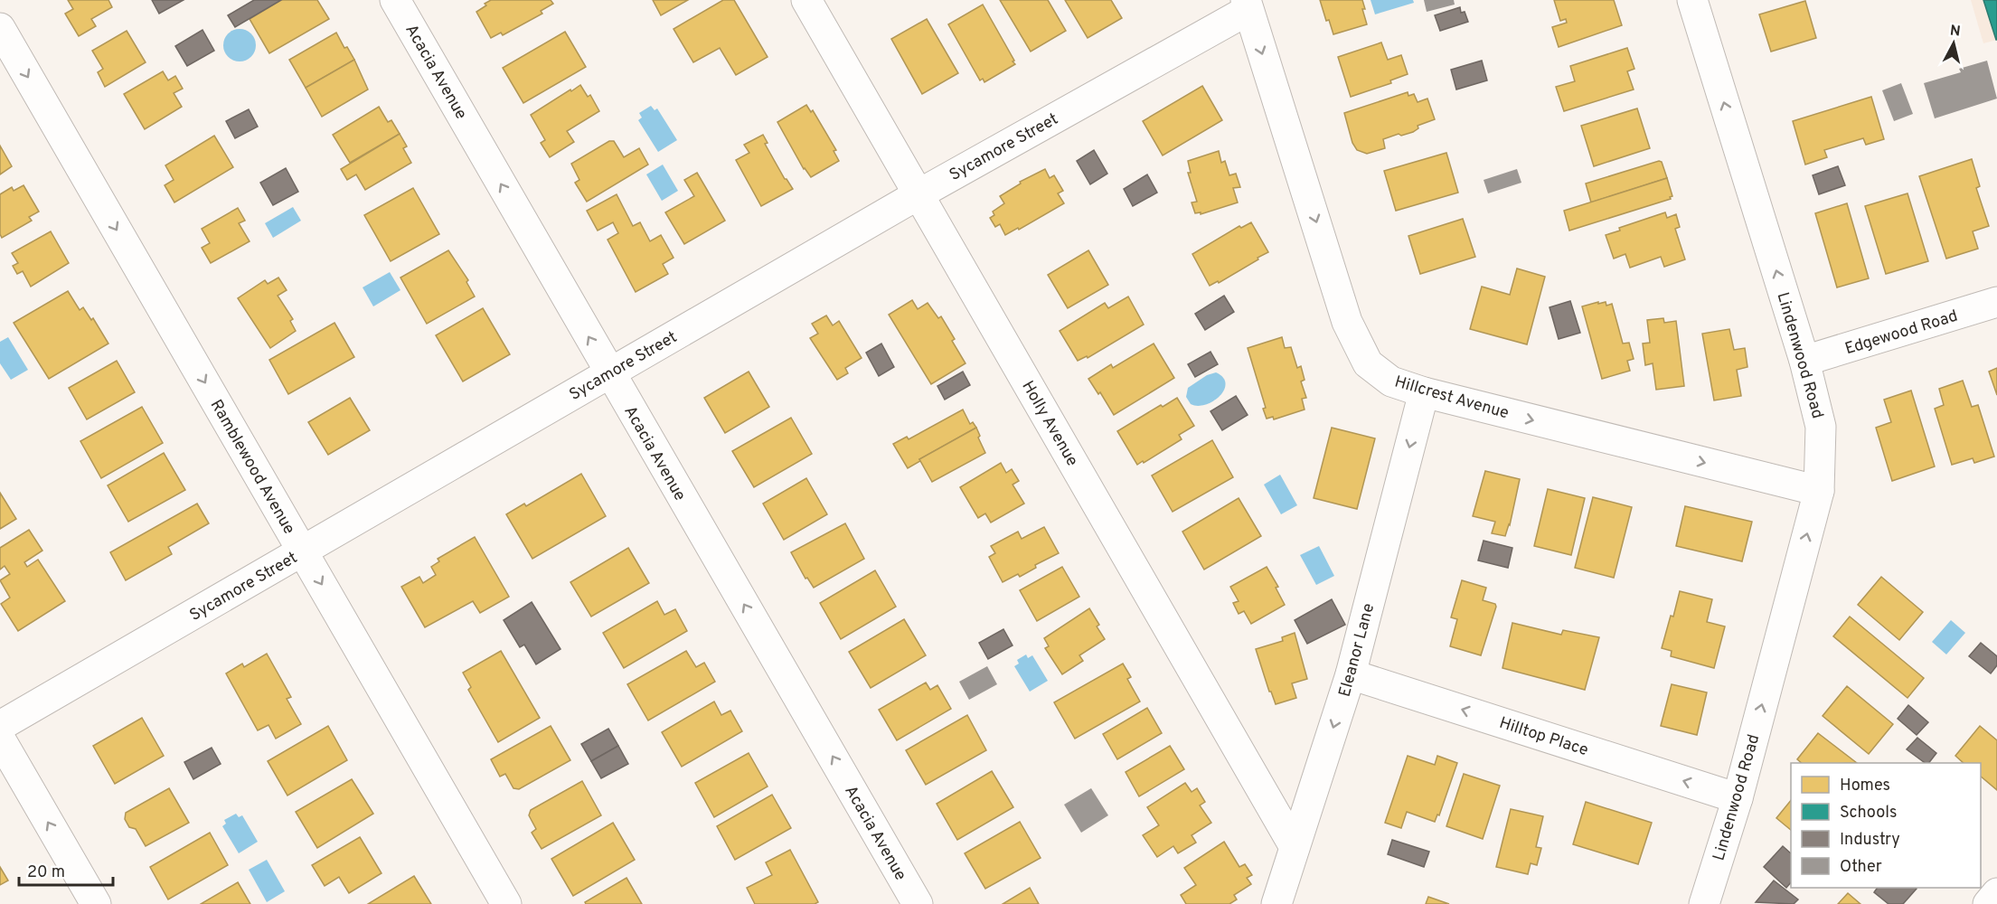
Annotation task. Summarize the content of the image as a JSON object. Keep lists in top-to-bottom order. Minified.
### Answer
{"streets":{"street":["Acacia Avenue","Sycamore Street","Edgewood Road","Lindenwood Road","Hillcrest Avenue","Holly Avenue","Ramblewood Avenue","Eleanor Lane","Hilltop Place"]},"crossings":[["Acacia Avenue","Sycamore Street"],["Sycamore Street","Hillcrest Avenue"],["Sycamore Street","Holly Avenue"],["Sycamore Street","Ramblewood Avenue"],["Edgewood Road","Lindenwood Road"],["Lindenwood Road","Hillcrest Avenue"],["Lindenwood Road","Hilltop Place"],["Hillcrest Avenue","Eleanor Lane"],["Holly Avenue","Eleanor Lane"],["Eleanor Lane","Hilltop Place"]],"one_way":["Acacia Avenue","Lindenwood Road","Hillcrest Avenue","Ramblewood Avenue","Eleanor Lane","Hilltop Place"],"legend":["Homes","Schools","Industry","Other"],"scale_bar":"20 m","north":"top"}
